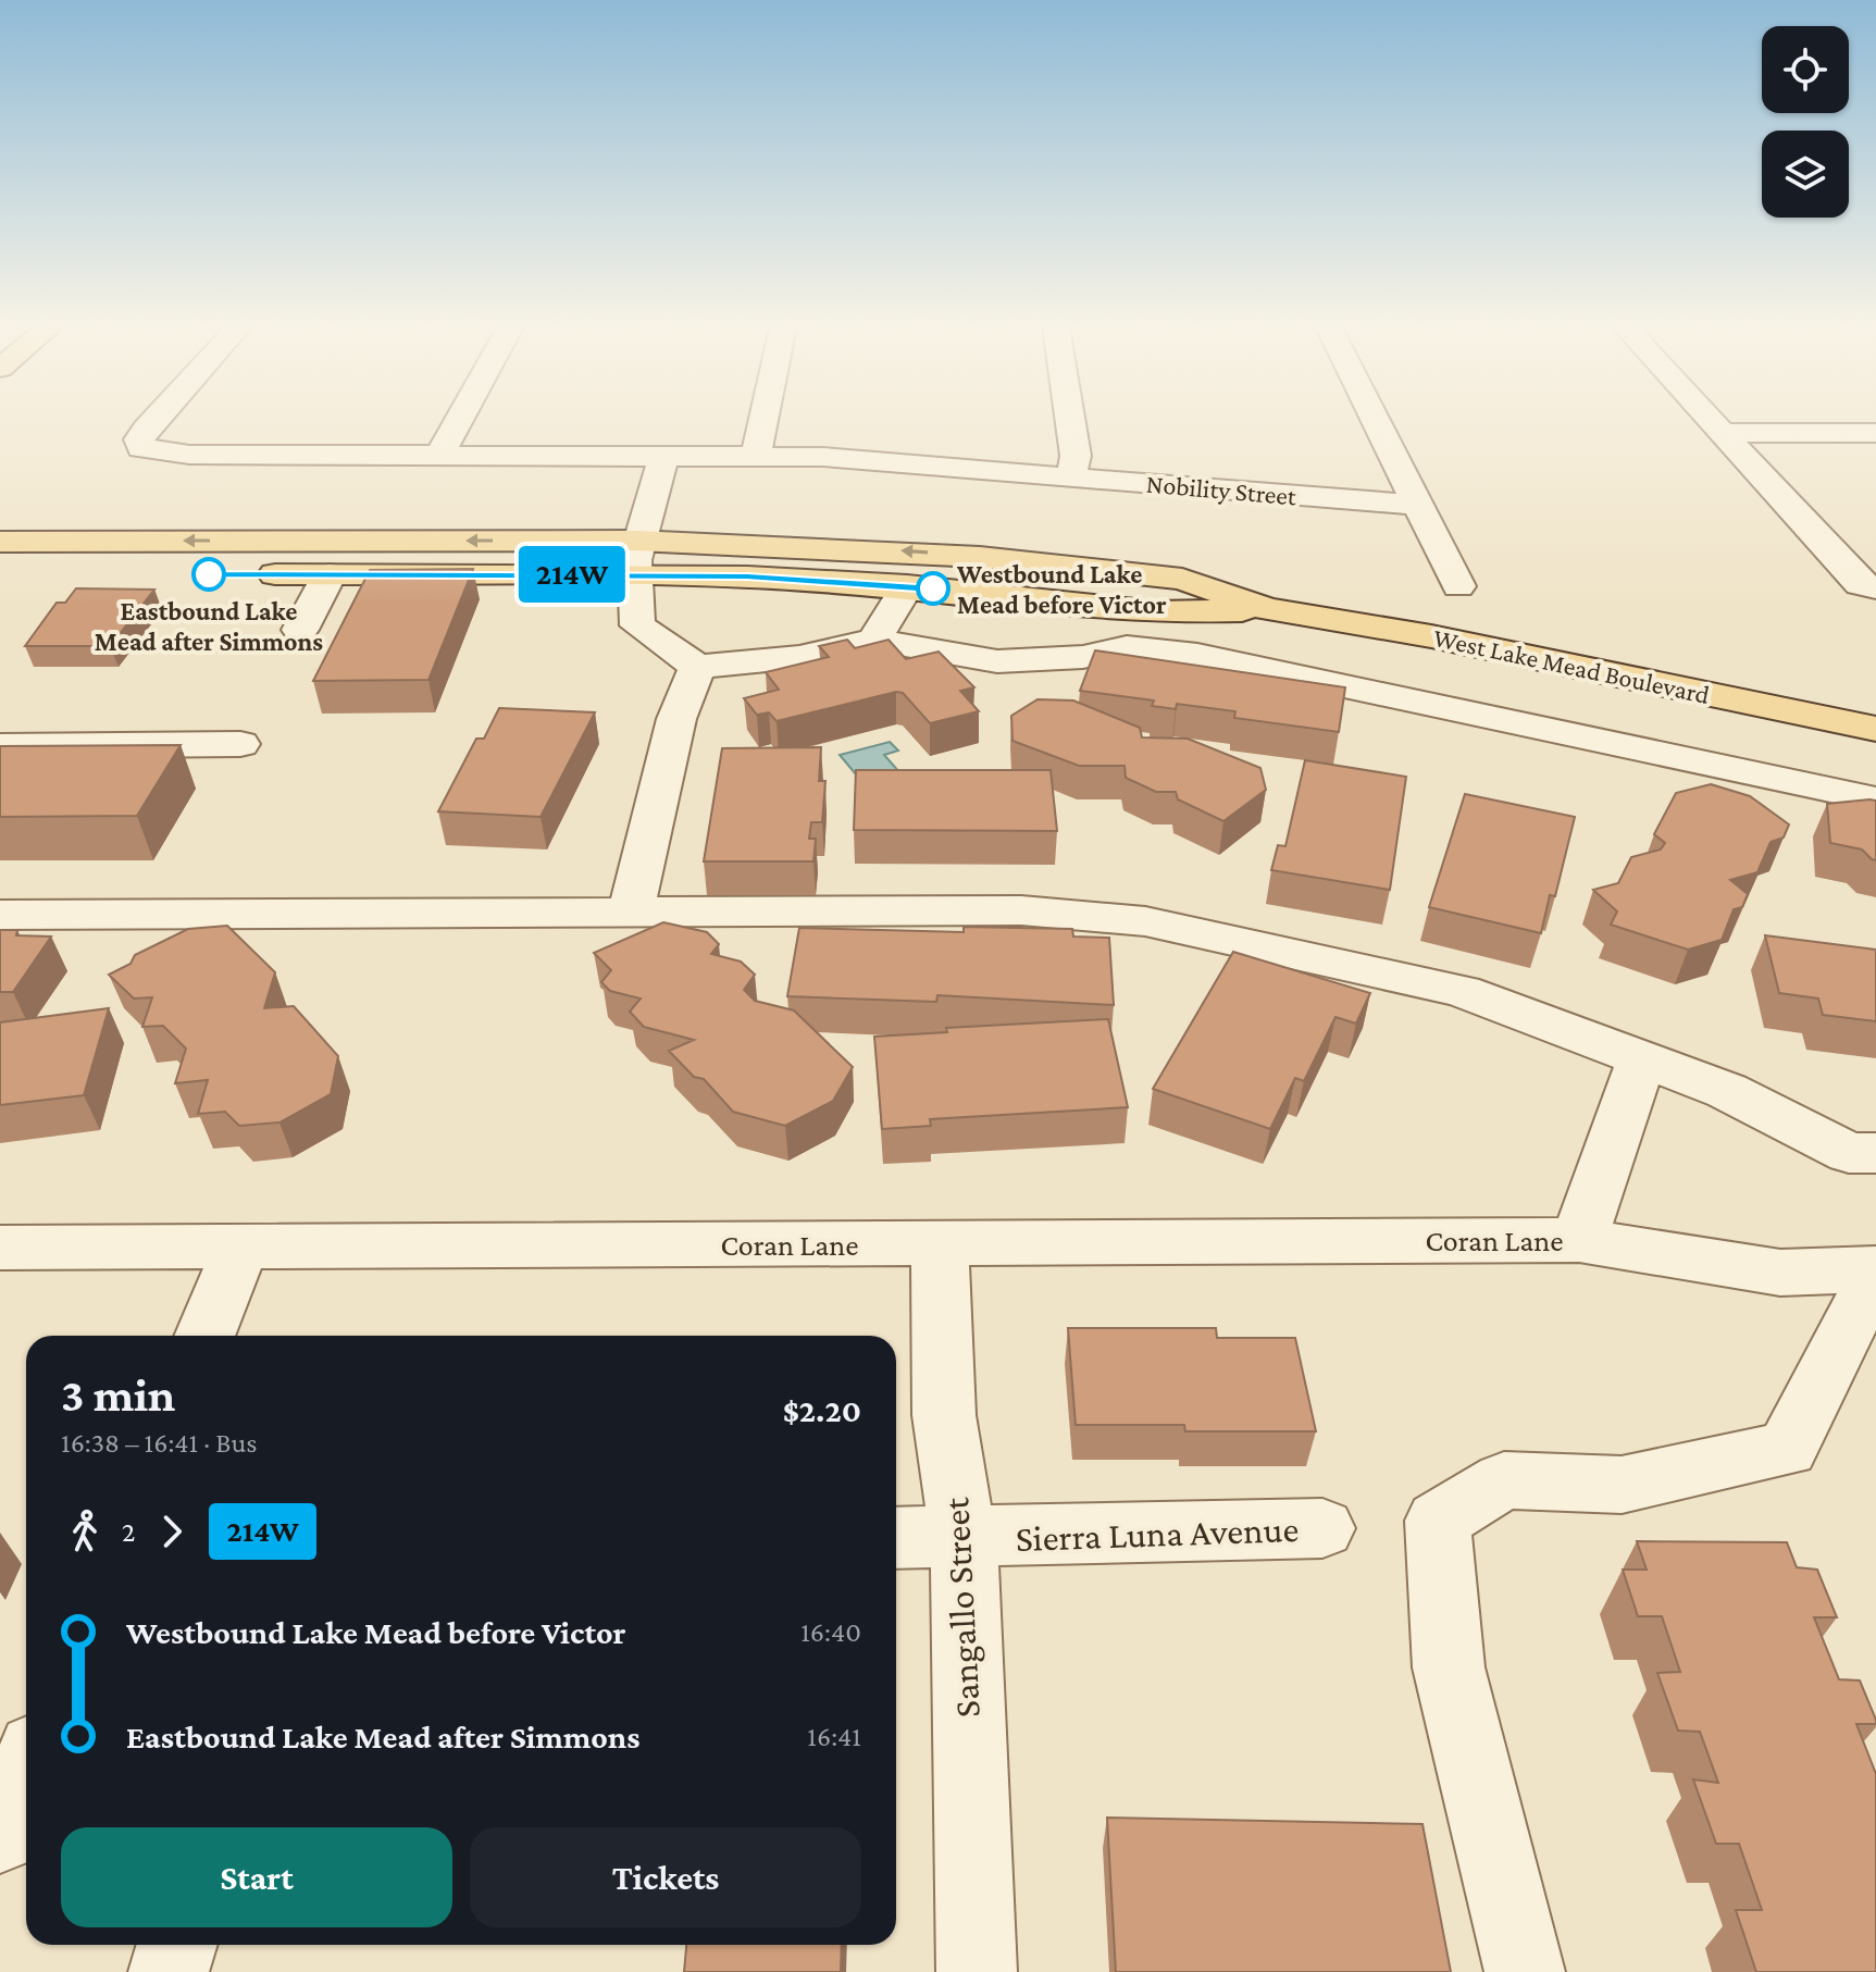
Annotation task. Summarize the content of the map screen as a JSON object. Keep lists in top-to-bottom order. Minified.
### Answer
{"streets":{"main road":["West Lake Mead Boulevard"],"street":["Nobility Street","Coran Lane","Sierra Luna Avenue","Sangallo Street"]},"crossings":[["Coran Lane","Sangallo Street"],["Sierra Luna Avenue","Sangallo Street"]],"places":["Eastbound Lake Mead after Simmons","Westbound Lake Mead before Victor"],"lines":["bus line 214W"],"page":{"on_map":"214W","heading":["3 min","16:38 – 16:41 · Bus","$2.20"],"legs":["2","214W"],"list":[{"name":"Westbound Lake Mead before Victor","value":"16:40"},{"name":"Eastbound Lake Mead after Simmons","value":"16:41"}],"buttons":["Start","Tickets"]}}
